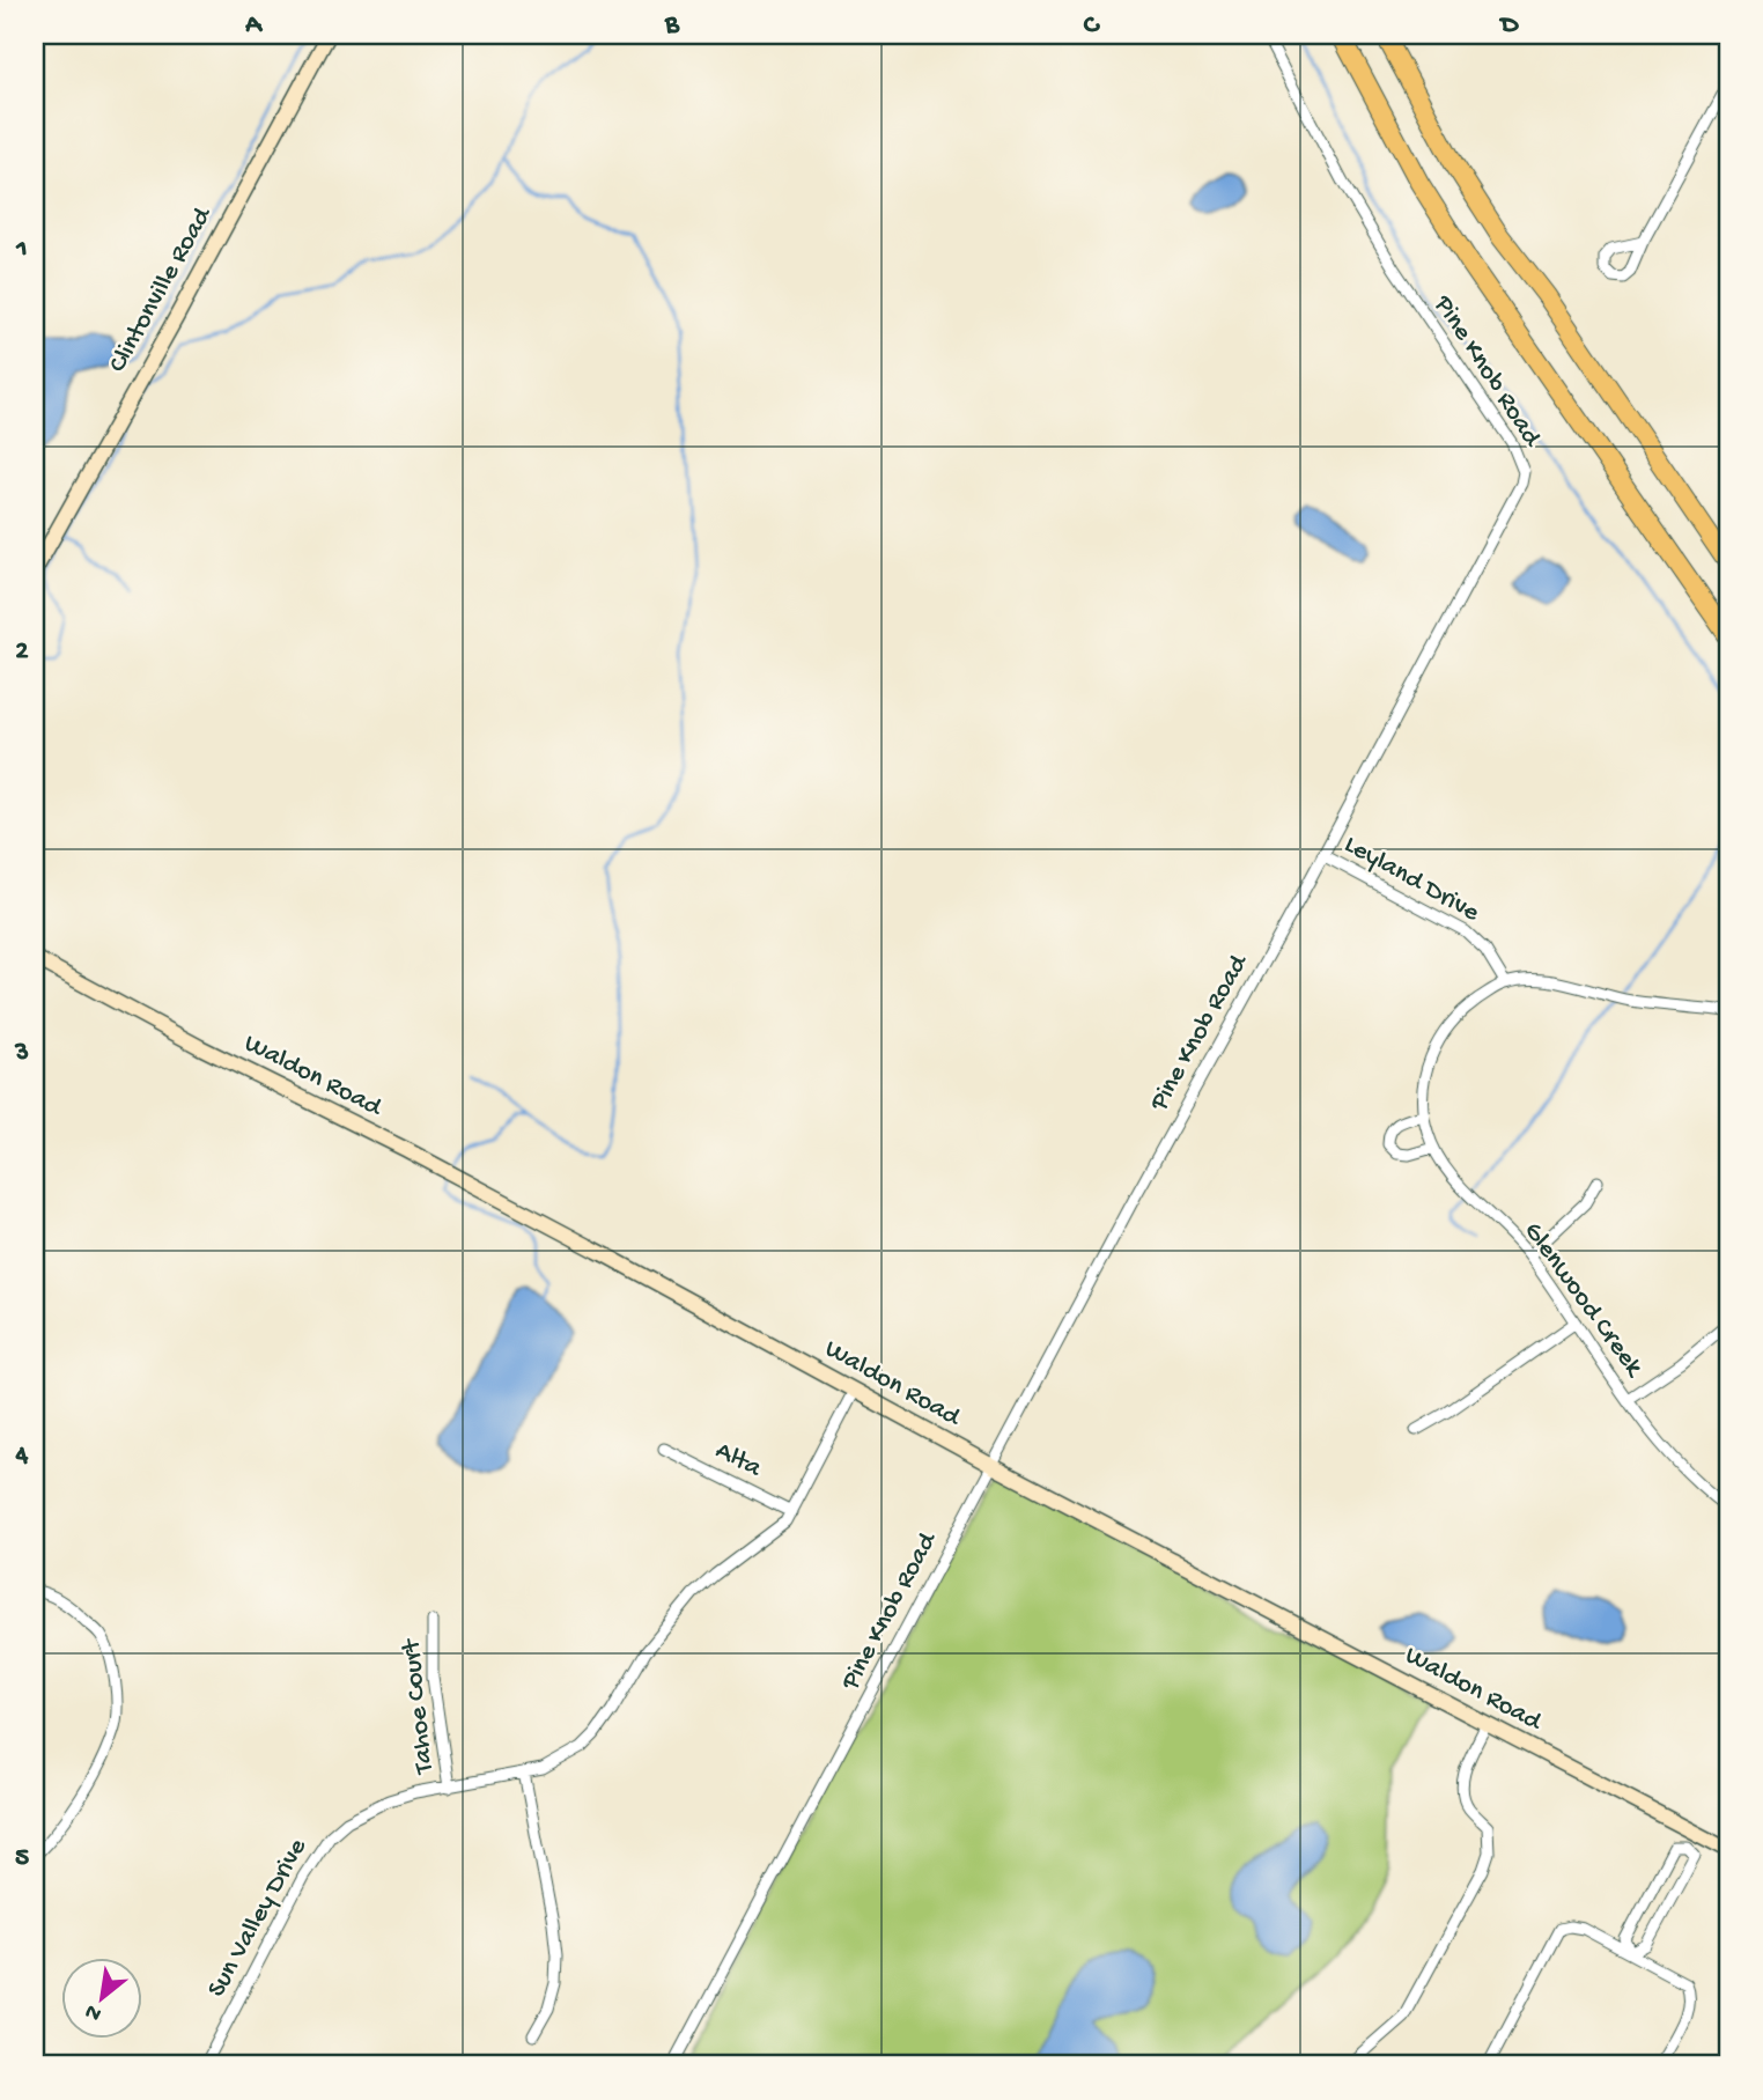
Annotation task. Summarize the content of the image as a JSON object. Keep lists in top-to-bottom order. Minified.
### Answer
{"streets":{"street":["Clintonville Road","Pine Knob Road","Leyland Drive","Waldon Road","Glenwood Creek","Alta","Tahoe Court","Sun Valley Drive"]},"crossings":[["Pine Knob Road","Leyland Drive"],["Pine Knob Road","Waldon Road"],["Leyland Drive","Glenwood Creek"],["Waldon Road","Sun Valley Drive"],["Alta","Sun Valley Drive"],["Tahoe Court","Sun Valley Drive"]],"north":"bottom left","grid":{"columns":["A","B","C","D"],"rows":["1","2","3","4","5"]}}
